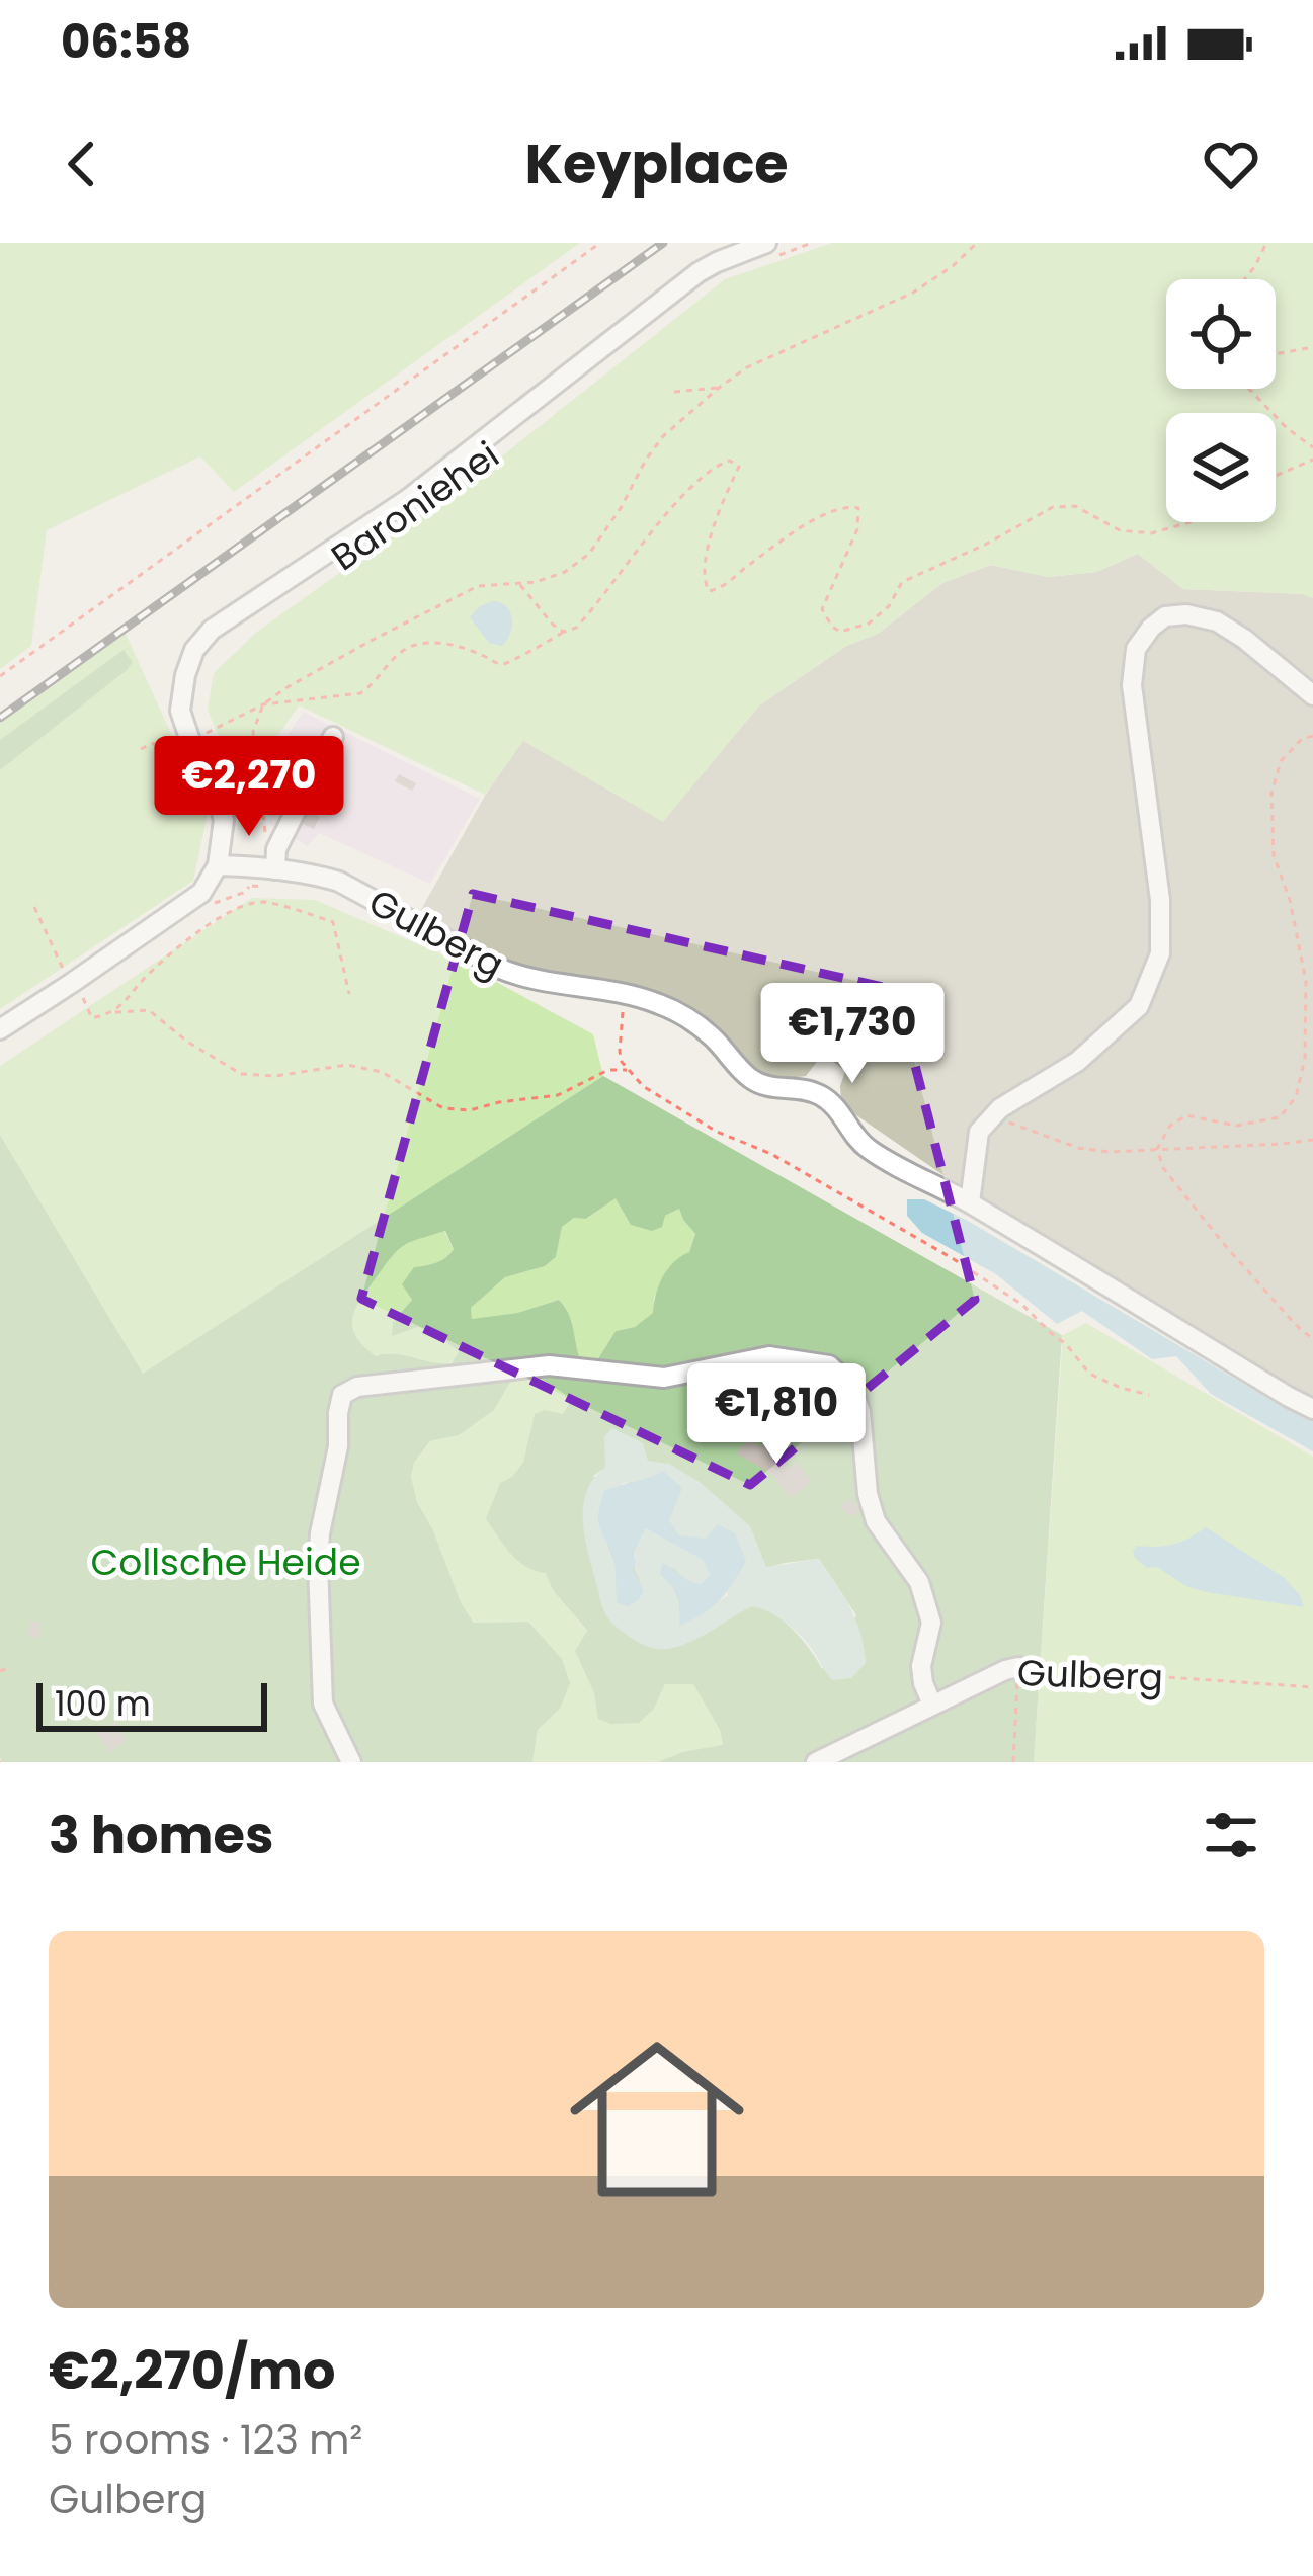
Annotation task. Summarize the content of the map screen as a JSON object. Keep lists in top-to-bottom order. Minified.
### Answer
{"streets":{"street":["Baroniehei","Gulberg"]},"crossings":[["Baroniehei","Gulberg"]],"parks":["Collsche Heide"],"scale_bar":"100 m","page":{"status":"06:58","header":"Keyplace","price":["€2,270","€1,730","€1,810"],"scale":"100 m","heading":"3 homes","list":[{"name":"€2,270/mo","note":"5 rooms · 123 m² · Gulberg"}]}}
